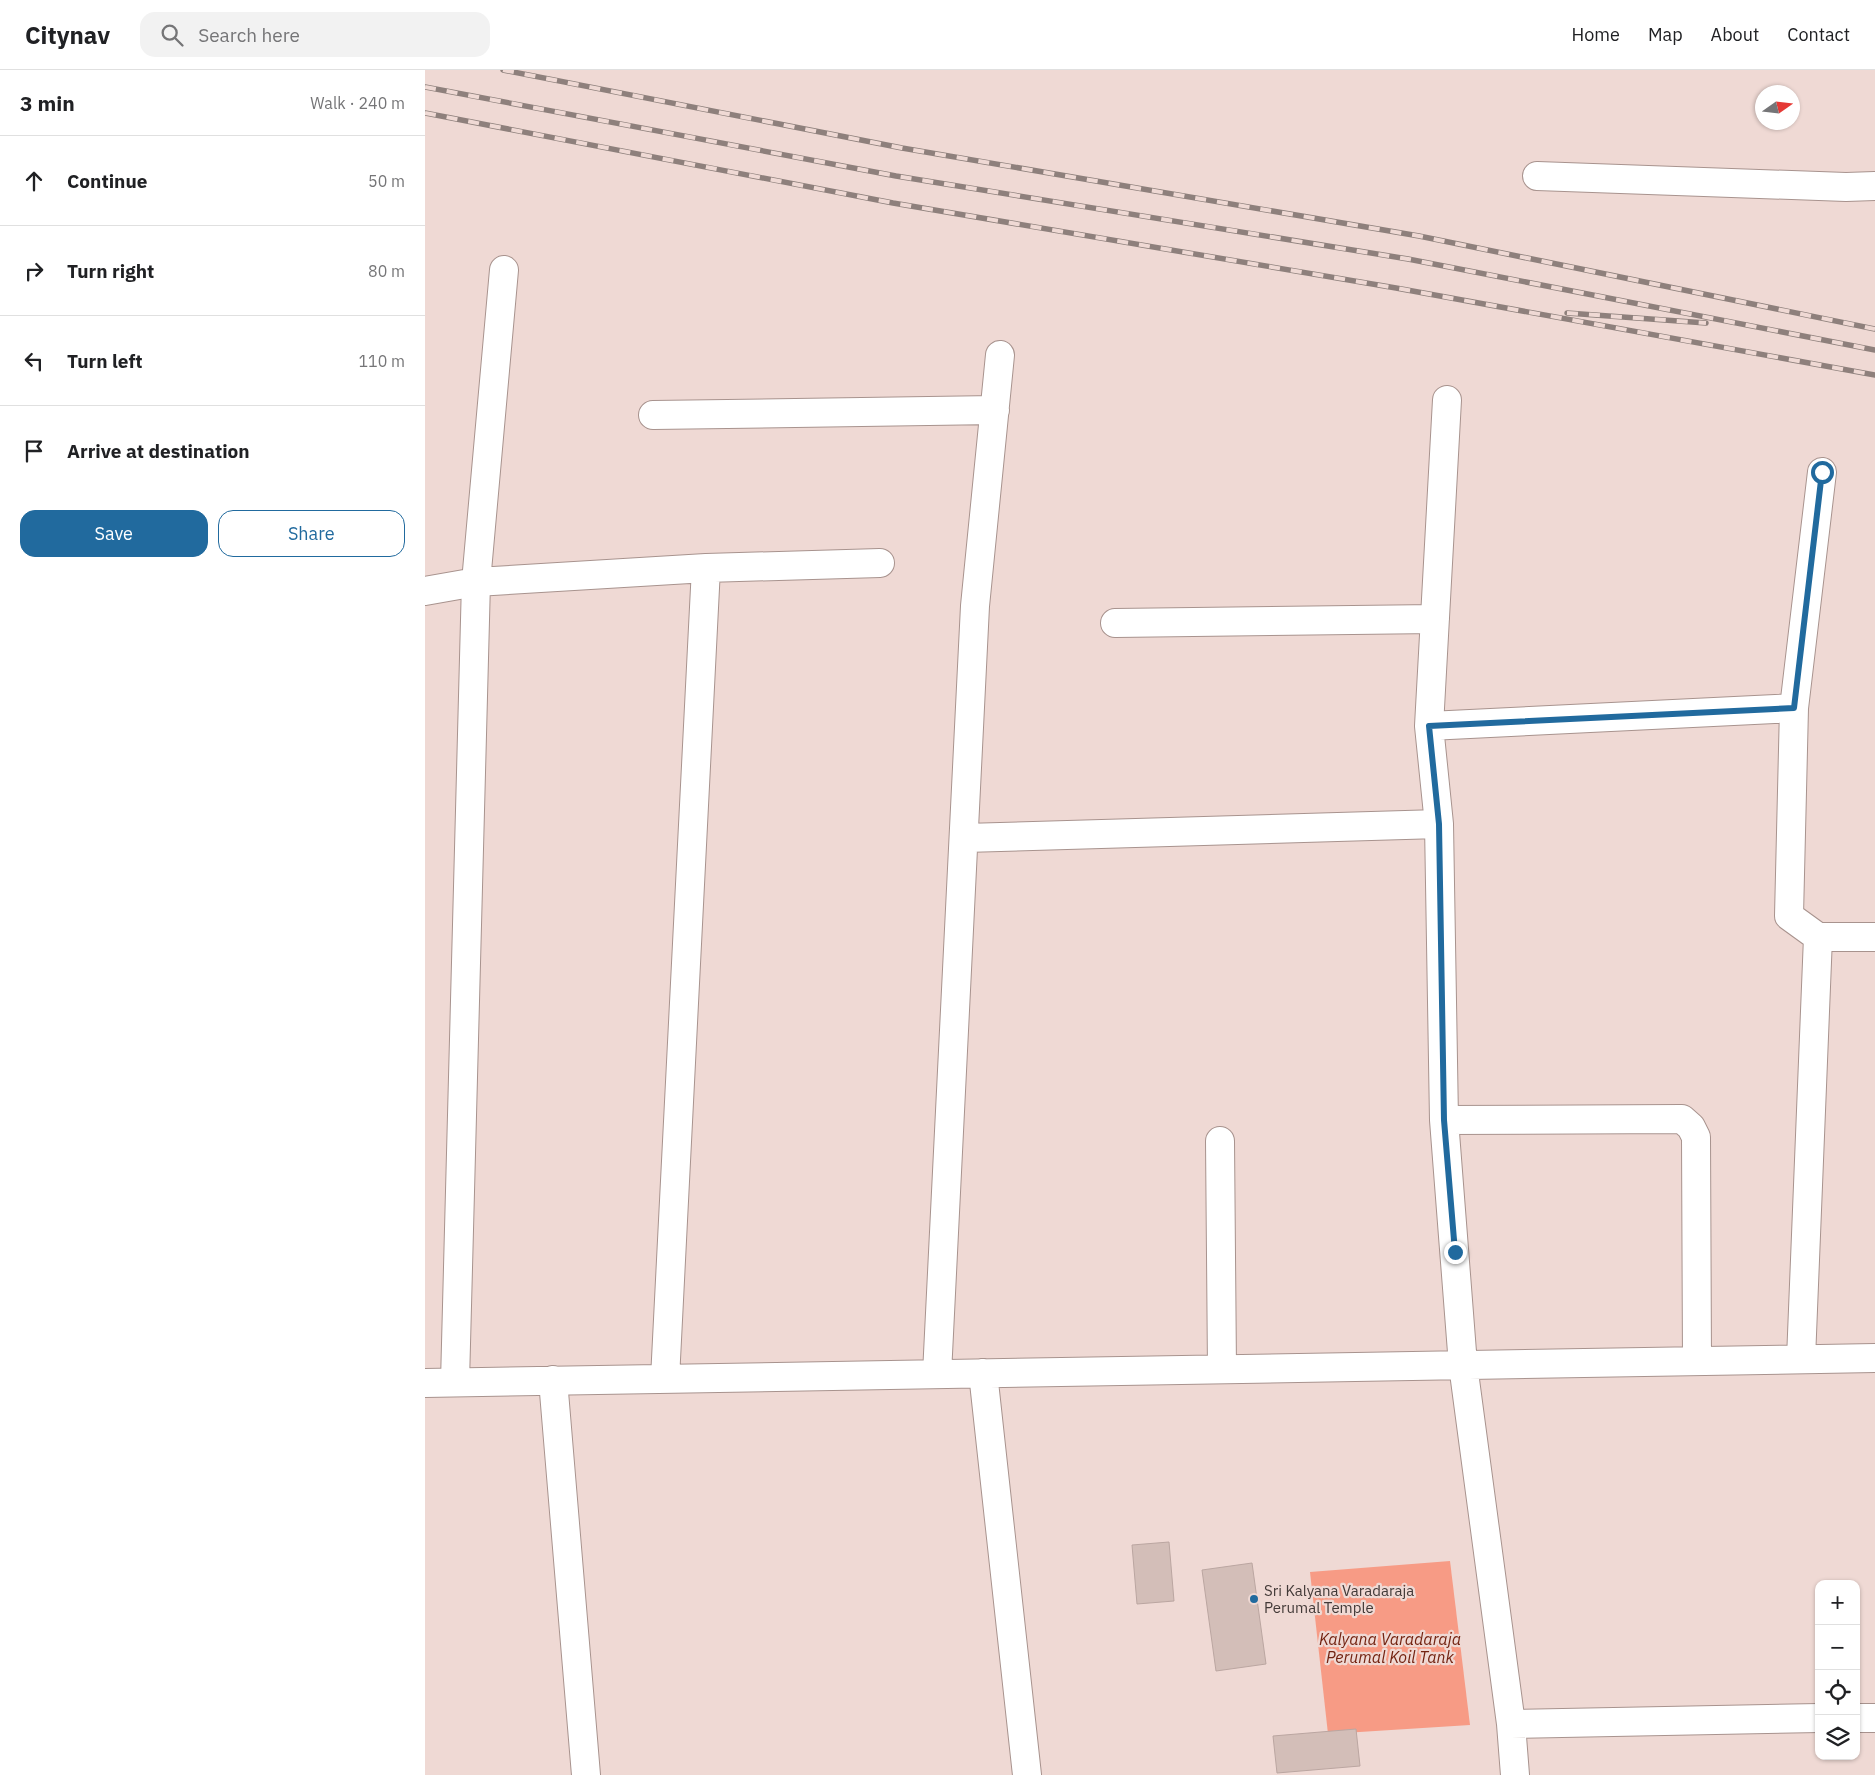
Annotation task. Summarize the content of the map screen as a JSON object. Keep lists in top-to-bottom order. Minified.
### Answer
{"water":["Kalyana Varadaraja Perumal Koil Tank"],"places":["Sri Kalyana Varadaraja Perumal Temple"],"north":"right","page":{"header":"Citynav","search":"Search here","nav":["Home","Map","About","Contact"],"heading":["3 min","Walk · 240 m"],"list":[["Continue","50 m"],["Turn right","80 m"],["Turn left","110 m"],"Arrive at destination"],"buttons":["Save","Share"],"map_buttons":["+","−"]}}
